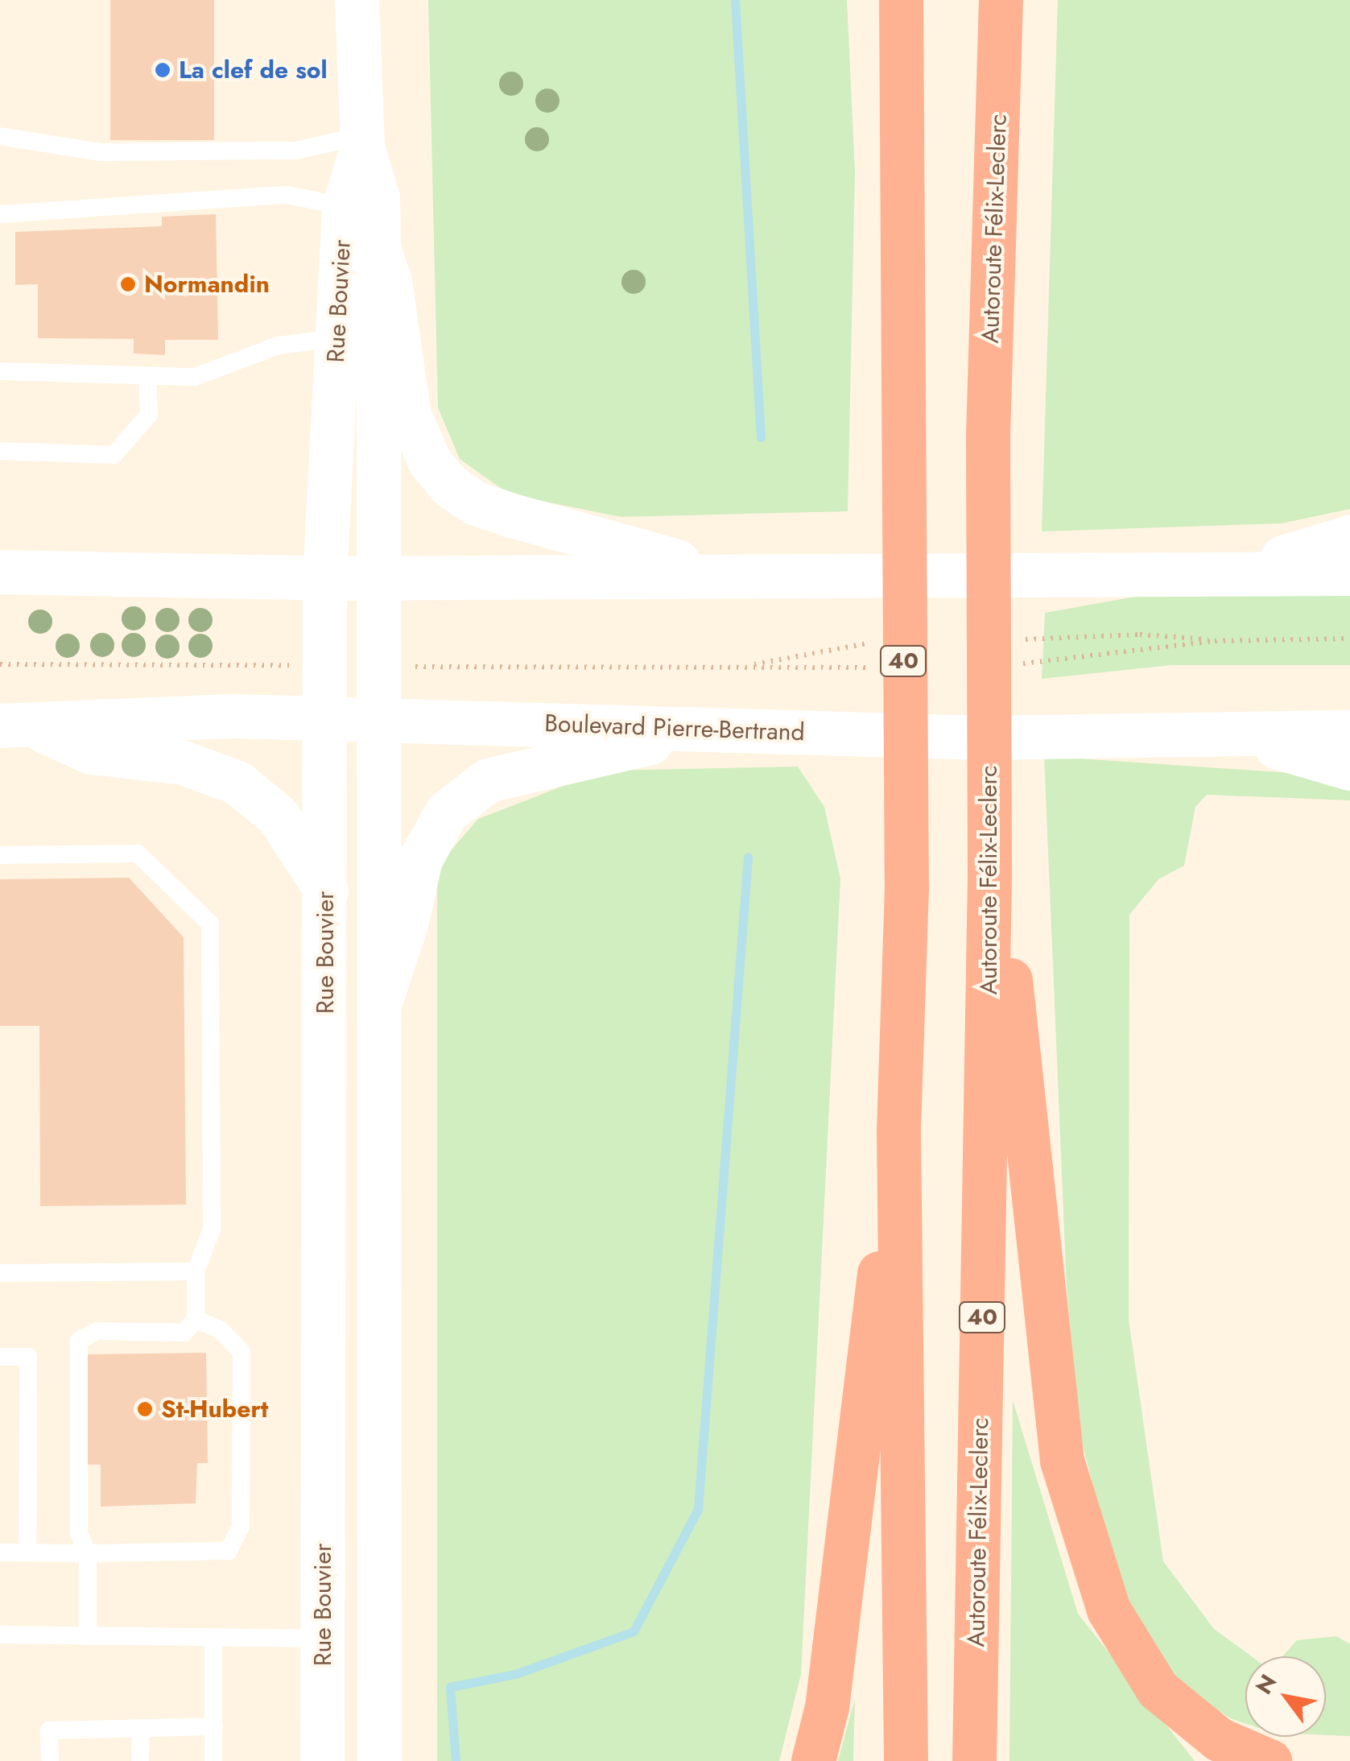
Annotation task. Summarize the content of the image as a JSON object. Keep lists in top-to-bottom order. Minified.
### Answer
{"streets":{"highway":["Autoroute Félix-Leclerc","40"],"main road":["Rue Bouvier","Boulevard Pierre-Bertrand"]},"crossings":[["Rue Bouvier","Boulevard Pierre-Bertrand"]],"places":["La clef de sol","Normandin","St-Hubert"],"north":"top left"}
